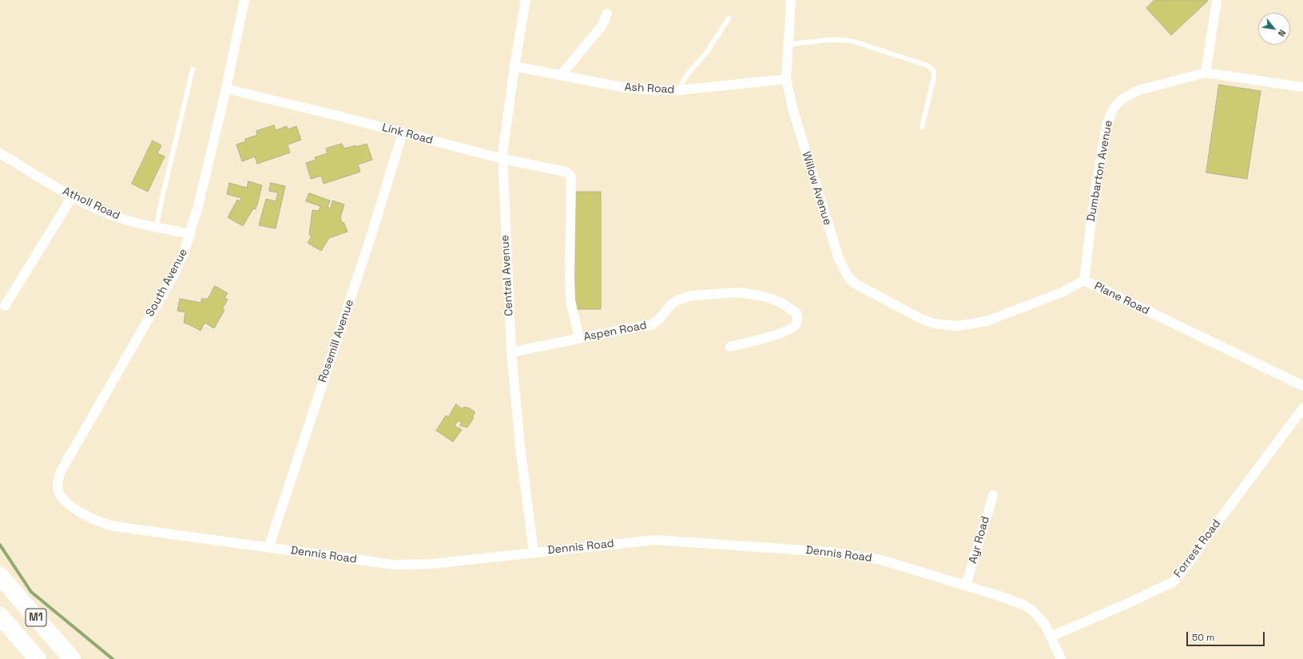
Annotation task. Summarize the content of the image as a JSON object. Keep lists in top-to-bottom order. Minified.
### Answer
{"streets":{"highway":["M1"],"street":["Ash Road","Link Road","Dumbarton Avenue","Willow Avenue","Atholl Road","Central Avenue","South Avenue","Plane Road","Aspen Road","Rosemill Avenue","Ayr Road","Dennis Road","Forrest Road"]},"crossings":[["Ash Road","Willow Avenue"],["Ash Road","Central Avenue"],["Link Road","Central Avenue"],["Link Road","South Avenue"],["Link Road","Aspen Road"],["Link Road","Rosemill Avenue"],["Dumbarton Avenue","Plane Road"],["Willow Avenue","Plane Road"],["Atholl Road","South Avenue"],["Central Avenue","Aspen Road"],["Central Avenue","Dennis Road"],["South Avenue","Dennis Road"],["Rosemill Avenue","Dennis Road"],["Ayr Road","Dennis Road"],["Dennis Road","Forrest Road"]],"scale_bar":"50 m","north":"bottom right"}
